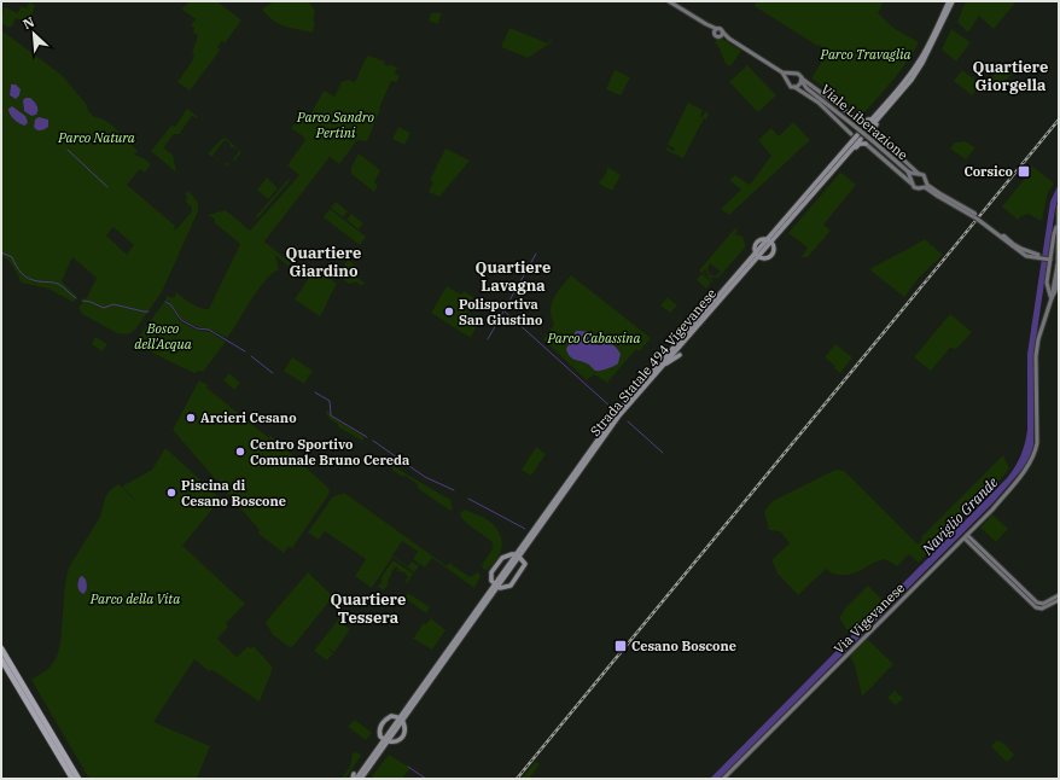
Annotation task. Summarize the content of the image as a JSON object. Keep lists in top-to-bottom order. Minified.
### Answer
{"streets":{"main road":["Viale Liberazione","Strada Statale 494 Vigevanese","Via Vigevanese"]},"districts":["Quartiere Giorgella","Quartiere Giardino","Quartiere Lavagna","Quartiere Tessera"],"water":["Naviglio Grande"],"parks":["Parco Travaglia","Parco Sandro Pertini","Parco Natura","Bosco dell'Acqua","Parco Cabassina","Parco della Vita"],"places":{"transit":["Corsico","Cesano Boscone"],"other":["Polisportiva San Giustino","Arcieri Cesano","Centro Sportivo Comunale Bruno Cereda","Piscina di Cesano Boscone"]},"north":"top left"}
